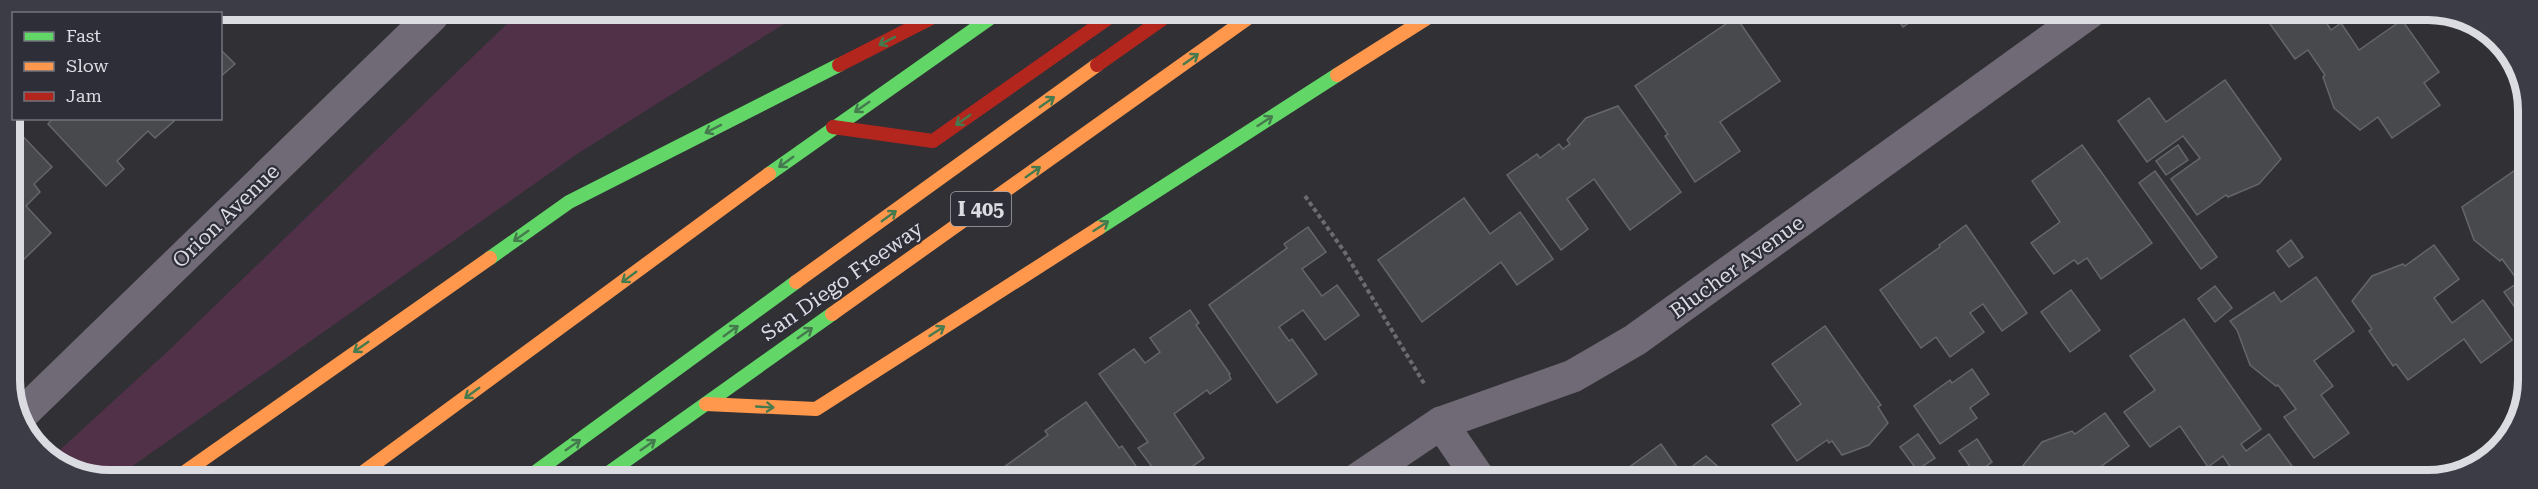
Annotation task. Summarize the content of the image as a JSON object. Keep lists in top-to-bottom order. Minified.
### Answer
{"streets":{"highway":["I 405","San Diego Freeway"],"street":["Orion Avenue","Blucher Avenue"]},"legend":["Fast","Slow","Jam"]}
